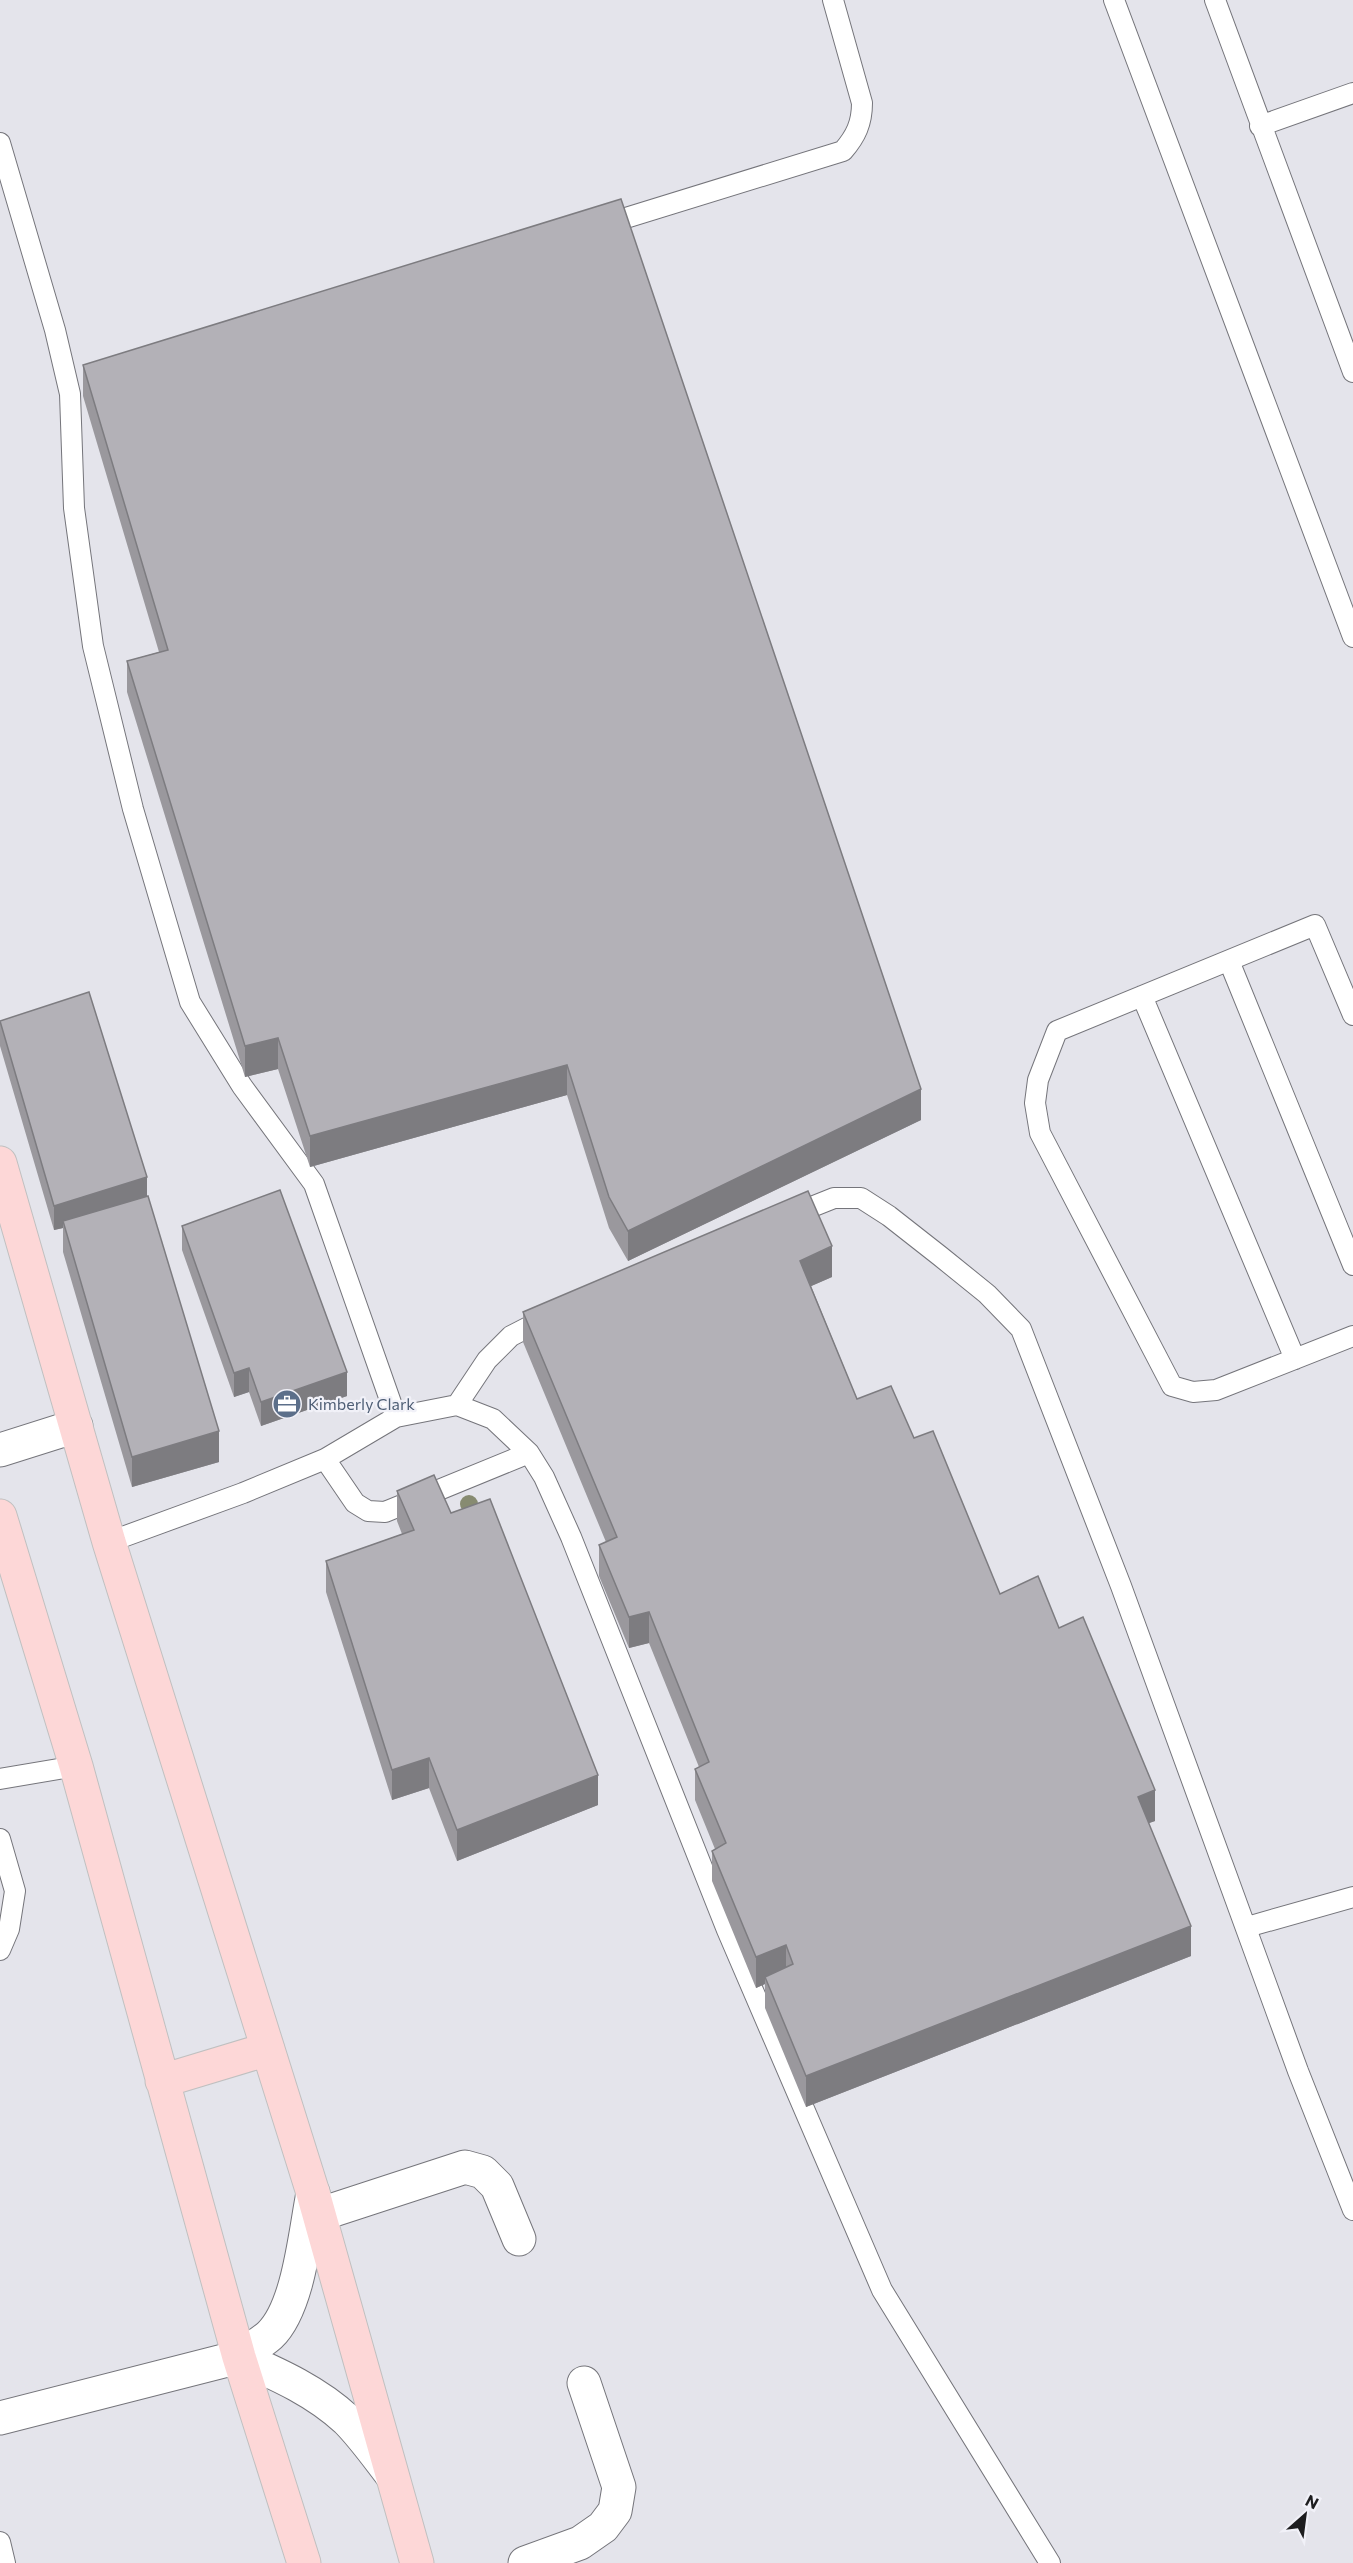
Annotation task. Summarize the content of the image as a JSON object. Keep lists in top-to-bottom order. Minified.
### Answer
{"places":{"office":["Kimberly Clark"]},"north":"top right"}
